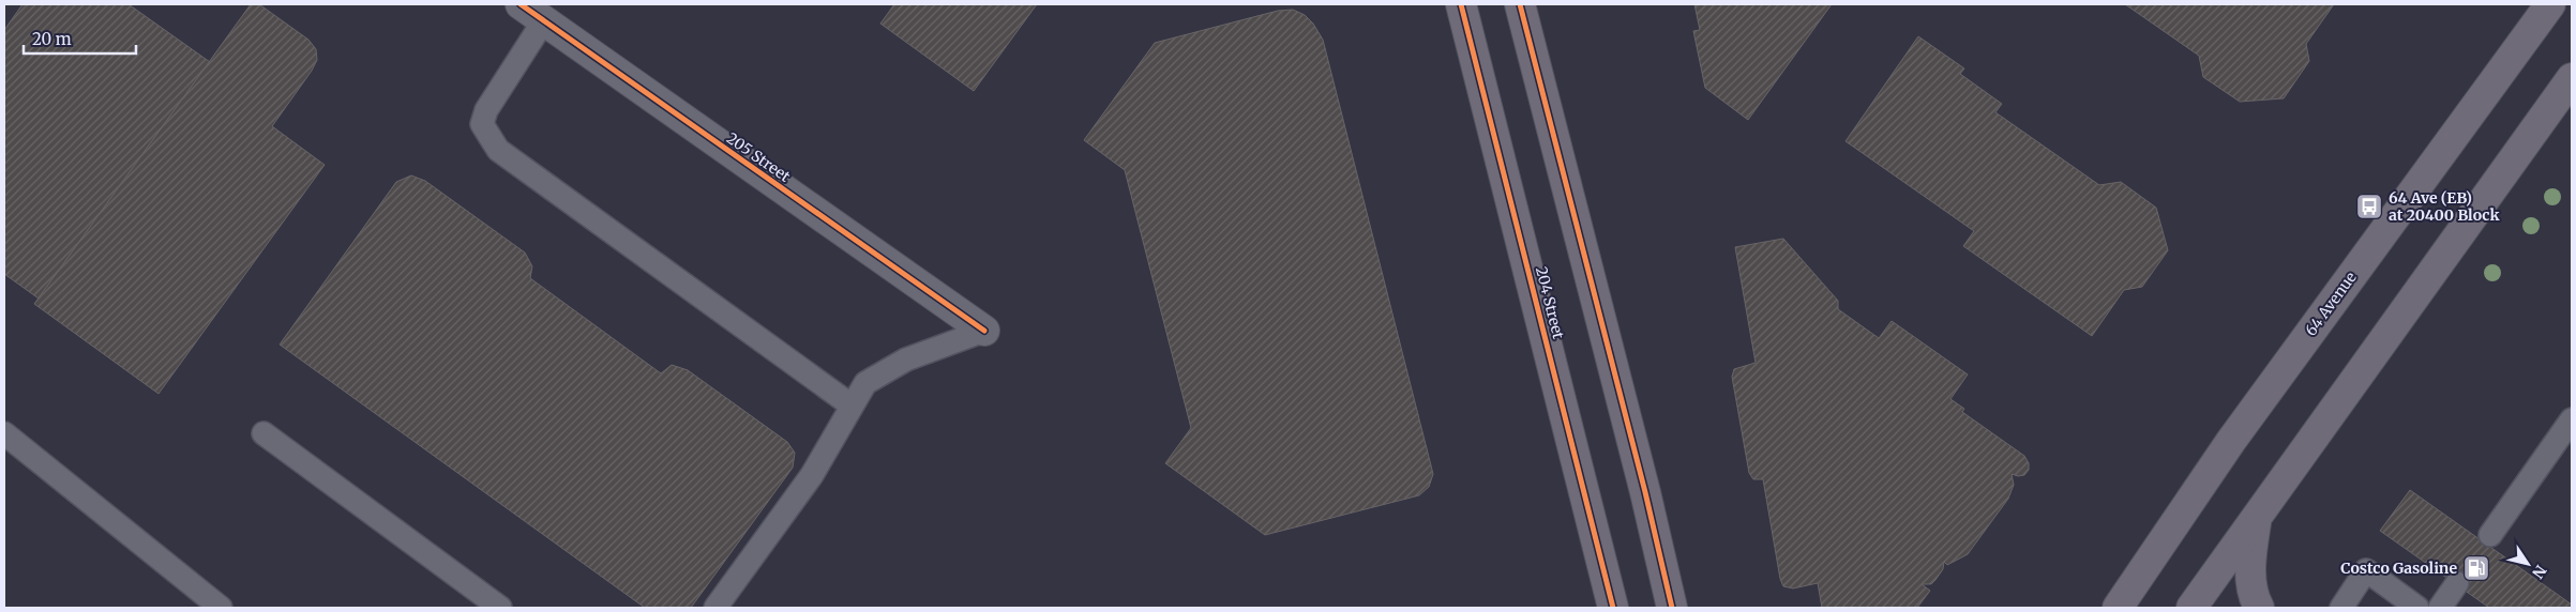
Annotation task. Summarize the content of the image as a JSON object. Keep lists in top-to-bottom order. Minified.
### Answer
{"streets":{"main road":["204 Street","64 Avenue"],"street":["205 Street"]},"places":{"bus stop":["64 Ave (EB) at 20400 Block"],"fuel station":["Costco Gasoline"]},"scale_bar":"20 m","north":"bottom right"}
